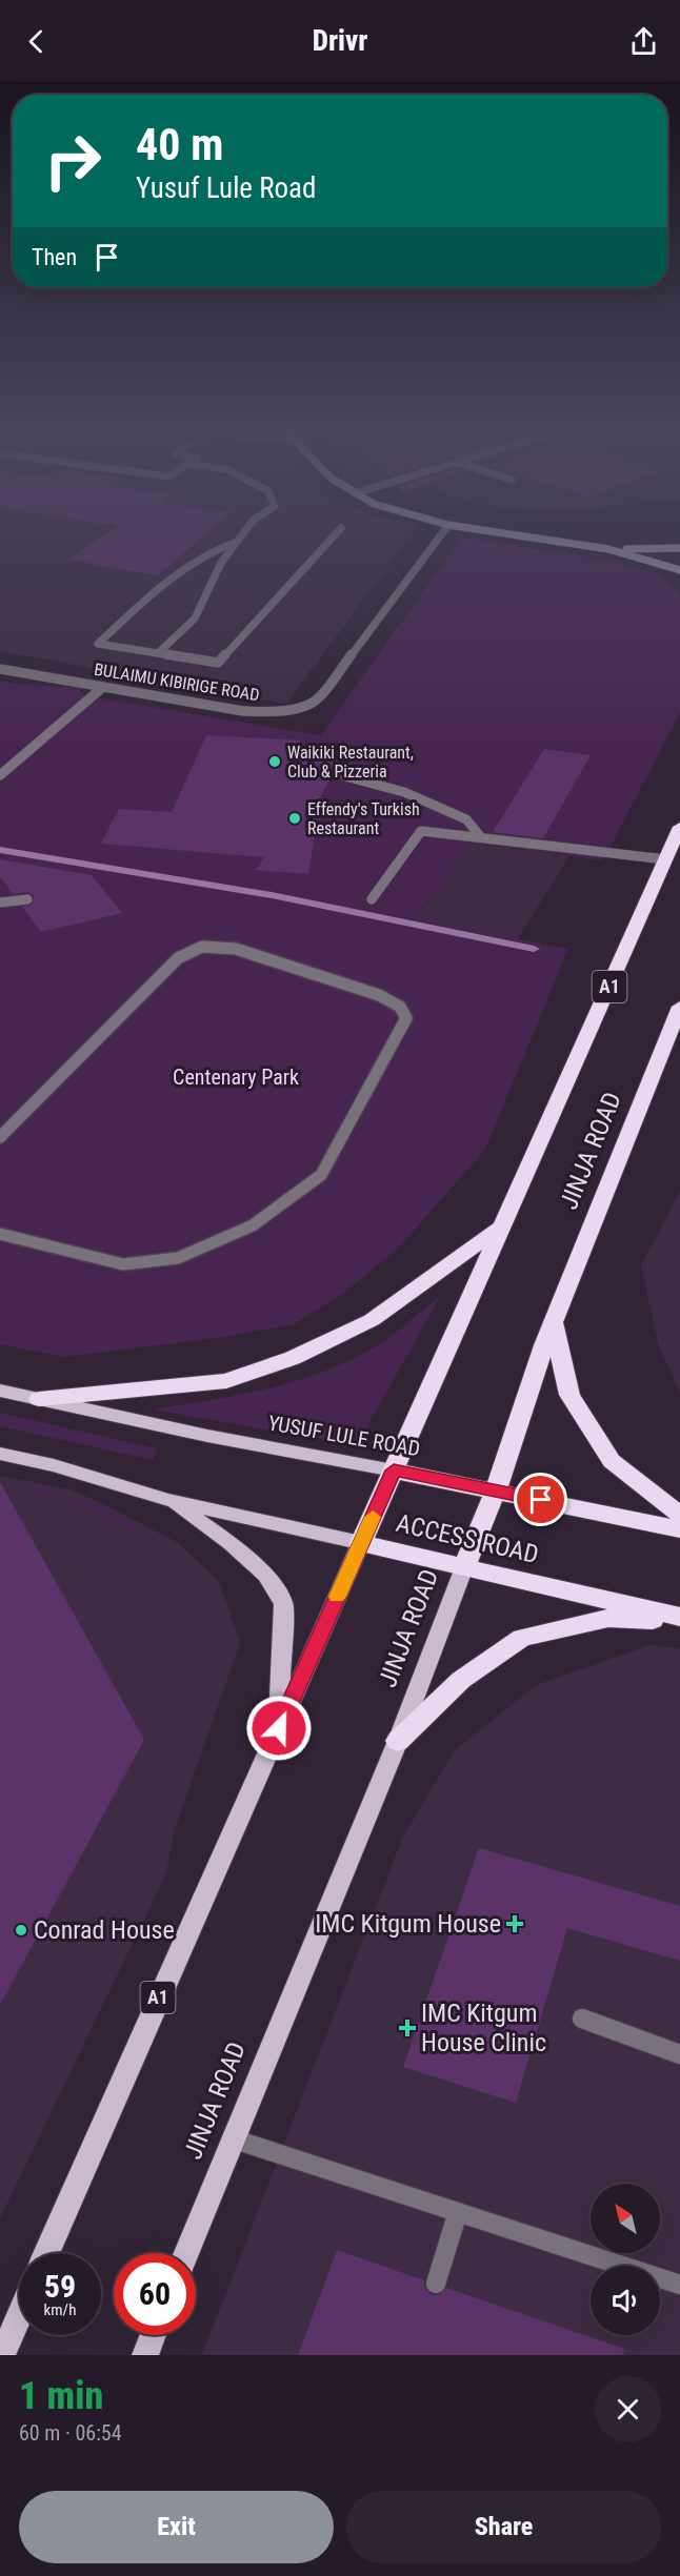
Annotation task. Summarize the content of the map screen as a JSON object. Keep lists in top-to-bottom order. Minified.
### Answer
{"streets":{"highway":["A1","JINJA ROAD","YUSUF LULE ROAD","ACCESS ROAD"],"lane":["BULAIMU KIBIRIGE ROAD"]},"crossings":[["A1","YUSUF LULE ROAD"],["A1","ACCESS ROAD"],["JINJA ROAD","YUSUF LULE ROAD"],["JINJA ROAD","ACCESS ROAD"]],"parks":["Centenary Park"],"places":{"other":["Waikiki Restaurant, Club & Pizzeria","Effendy's Turkish Restaurant","Conrad House"],"health":["IMC Kitgum House","IMC Kitgum House Clinic"]},"north":"top left","page":{"header":"Drivr","turn":["40 m","Yusuf Lule Road"],"then":"Then","speed":"59 km/h","limit":"60","heading":["1 min","60 m · 06:54"],"buttons":["Exit","Share"]}}
